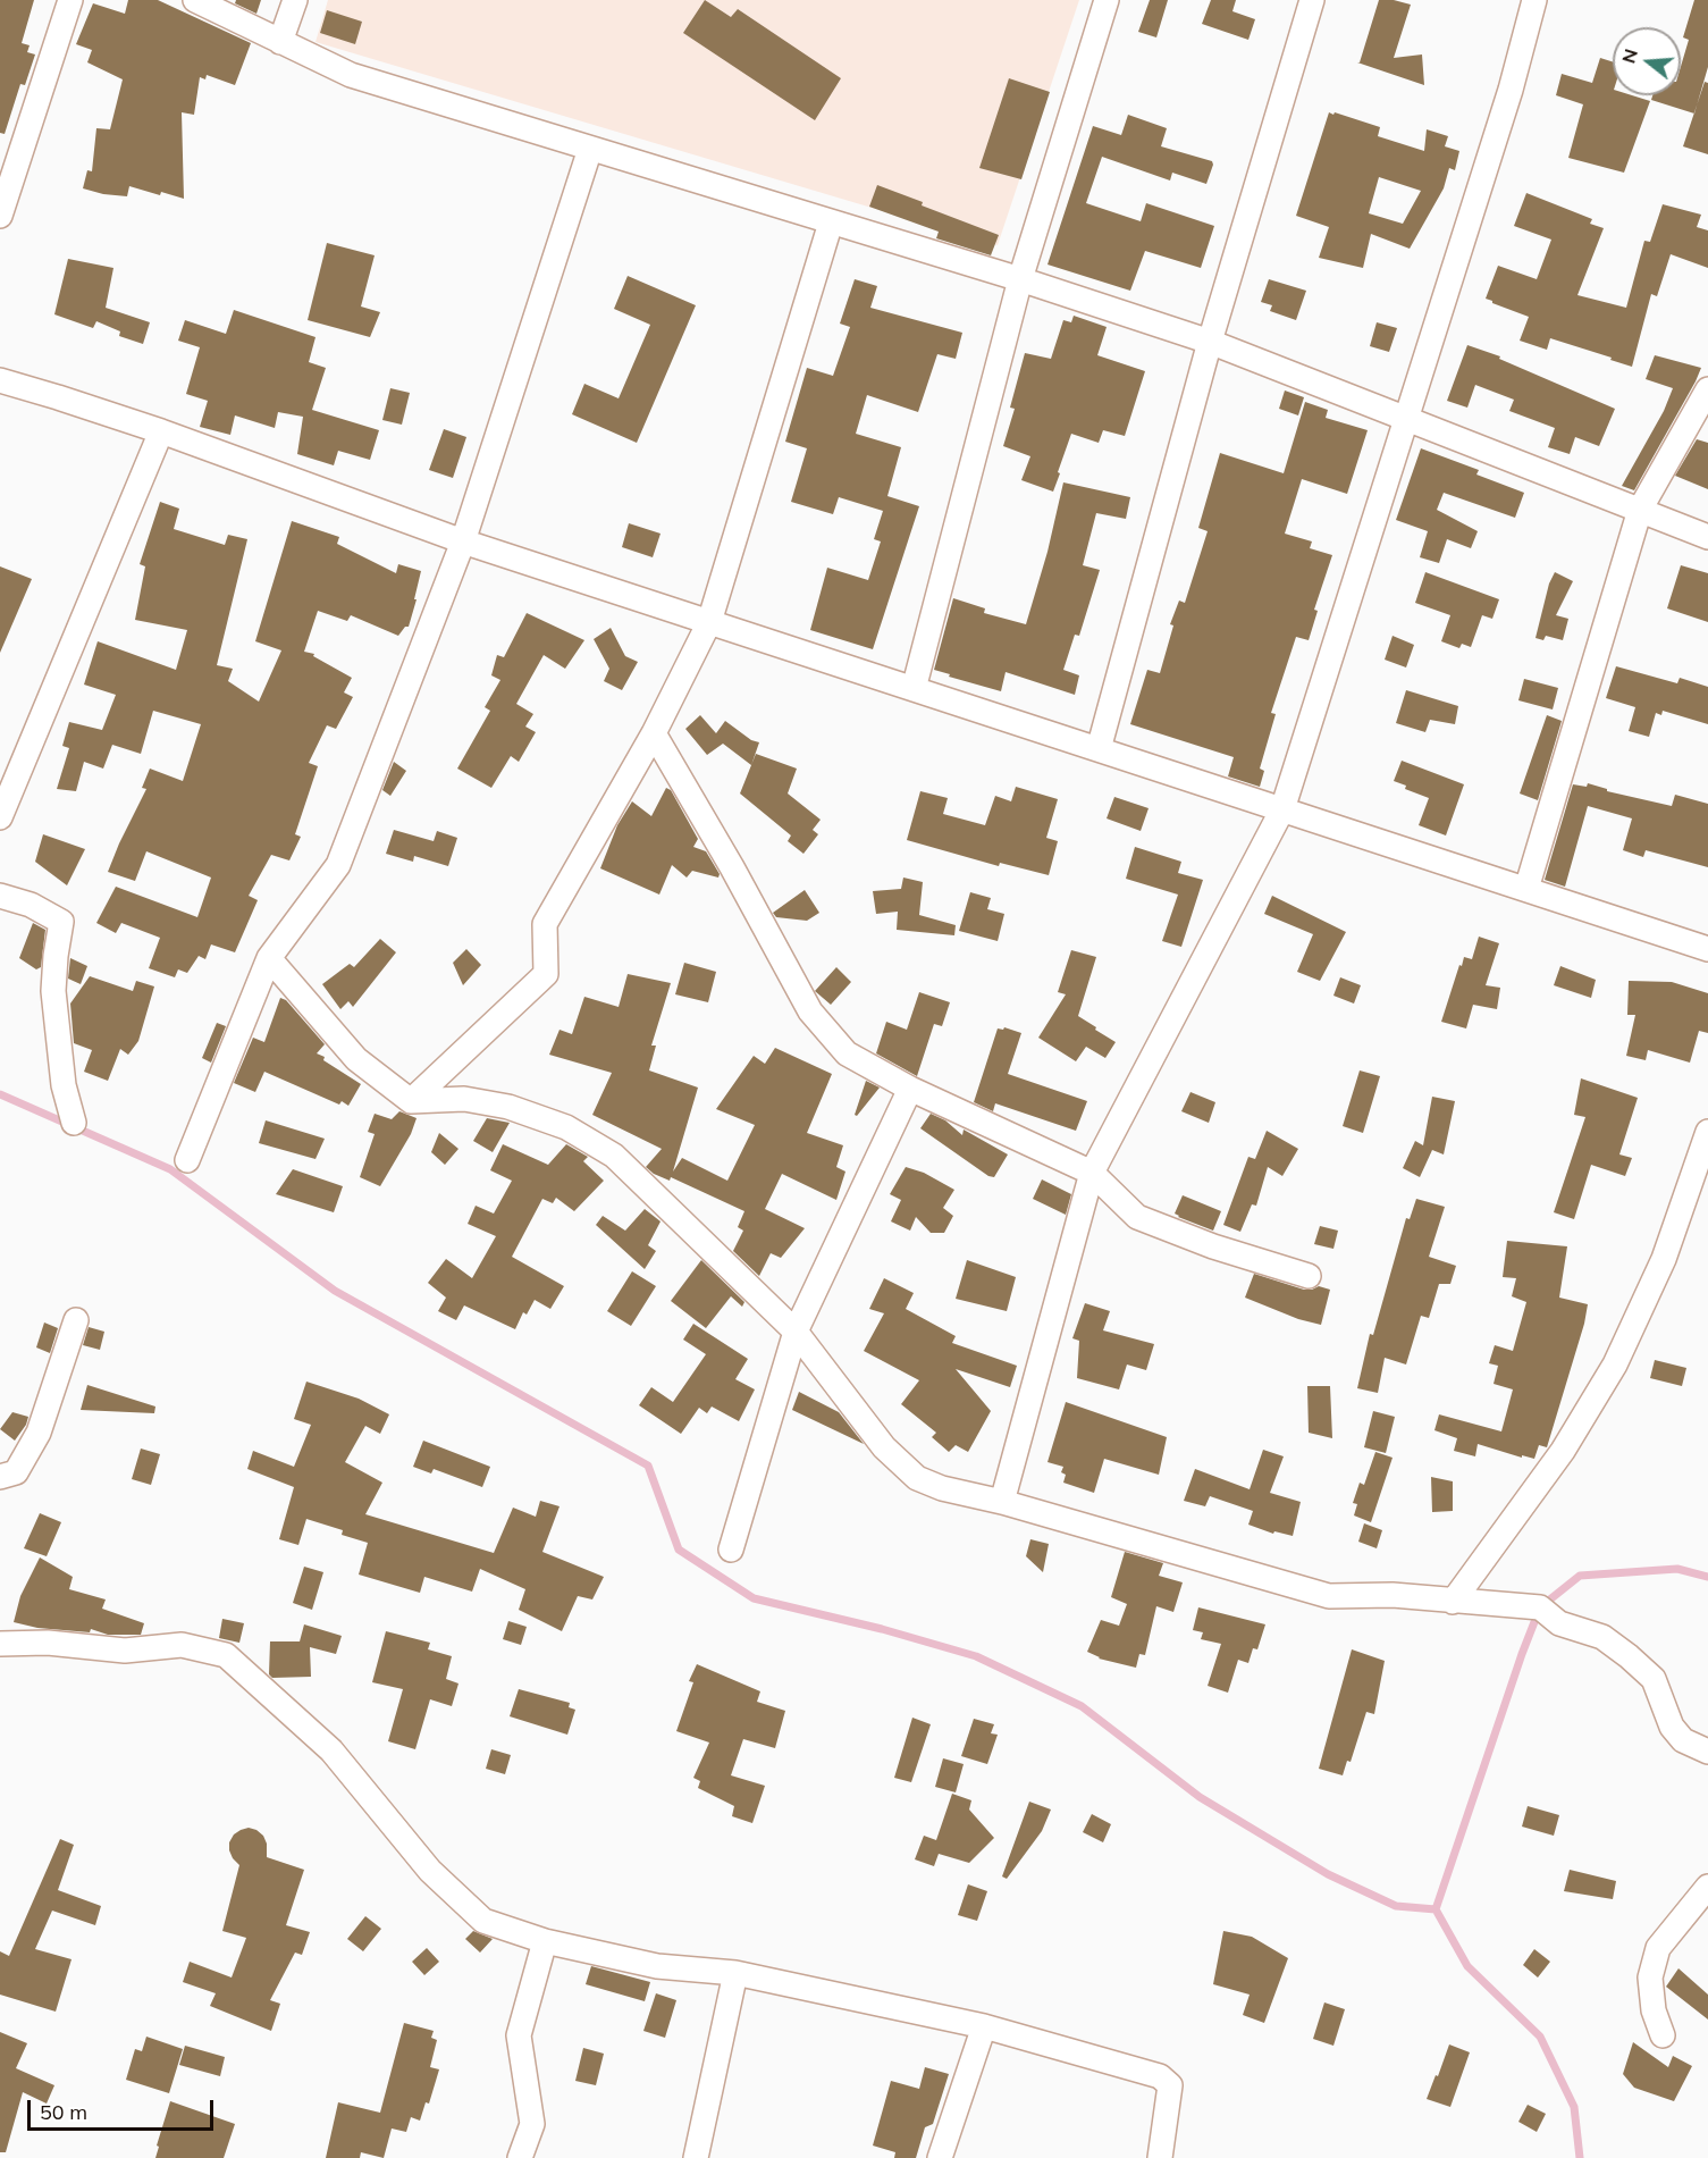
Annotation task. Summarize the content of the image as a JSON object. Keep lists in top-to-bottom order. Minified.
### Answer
{"scale_bar":"50 m","north":"left"}
